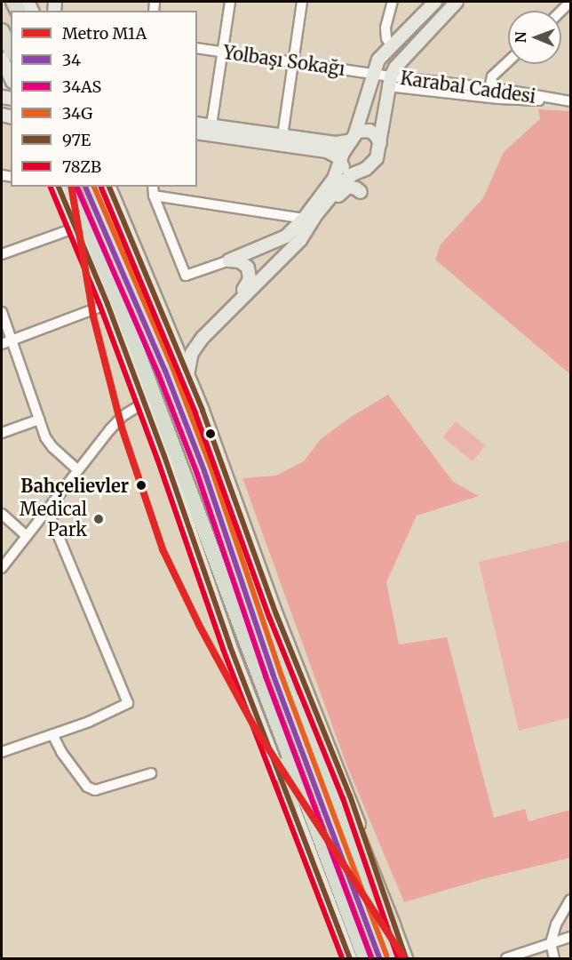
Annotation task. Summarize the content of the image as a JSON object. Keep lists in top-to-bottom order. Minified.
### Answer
{"streets":{"street":["Yolbaşı Sokağı","Karabal Caddesi"]},"crossings":[["Yolbaşı Sokağı","Karabal Caddesi"]],"places":["Bahçelievler","Medical Park"],"lines":["metro line M1A","transit line 34","transit line 34G","transit line 97E","transit line 78ZB","transit line 34AS"],"legend":["Metro M1A","34","34AS","34G","97E","78ZB"],"north":"left"}
